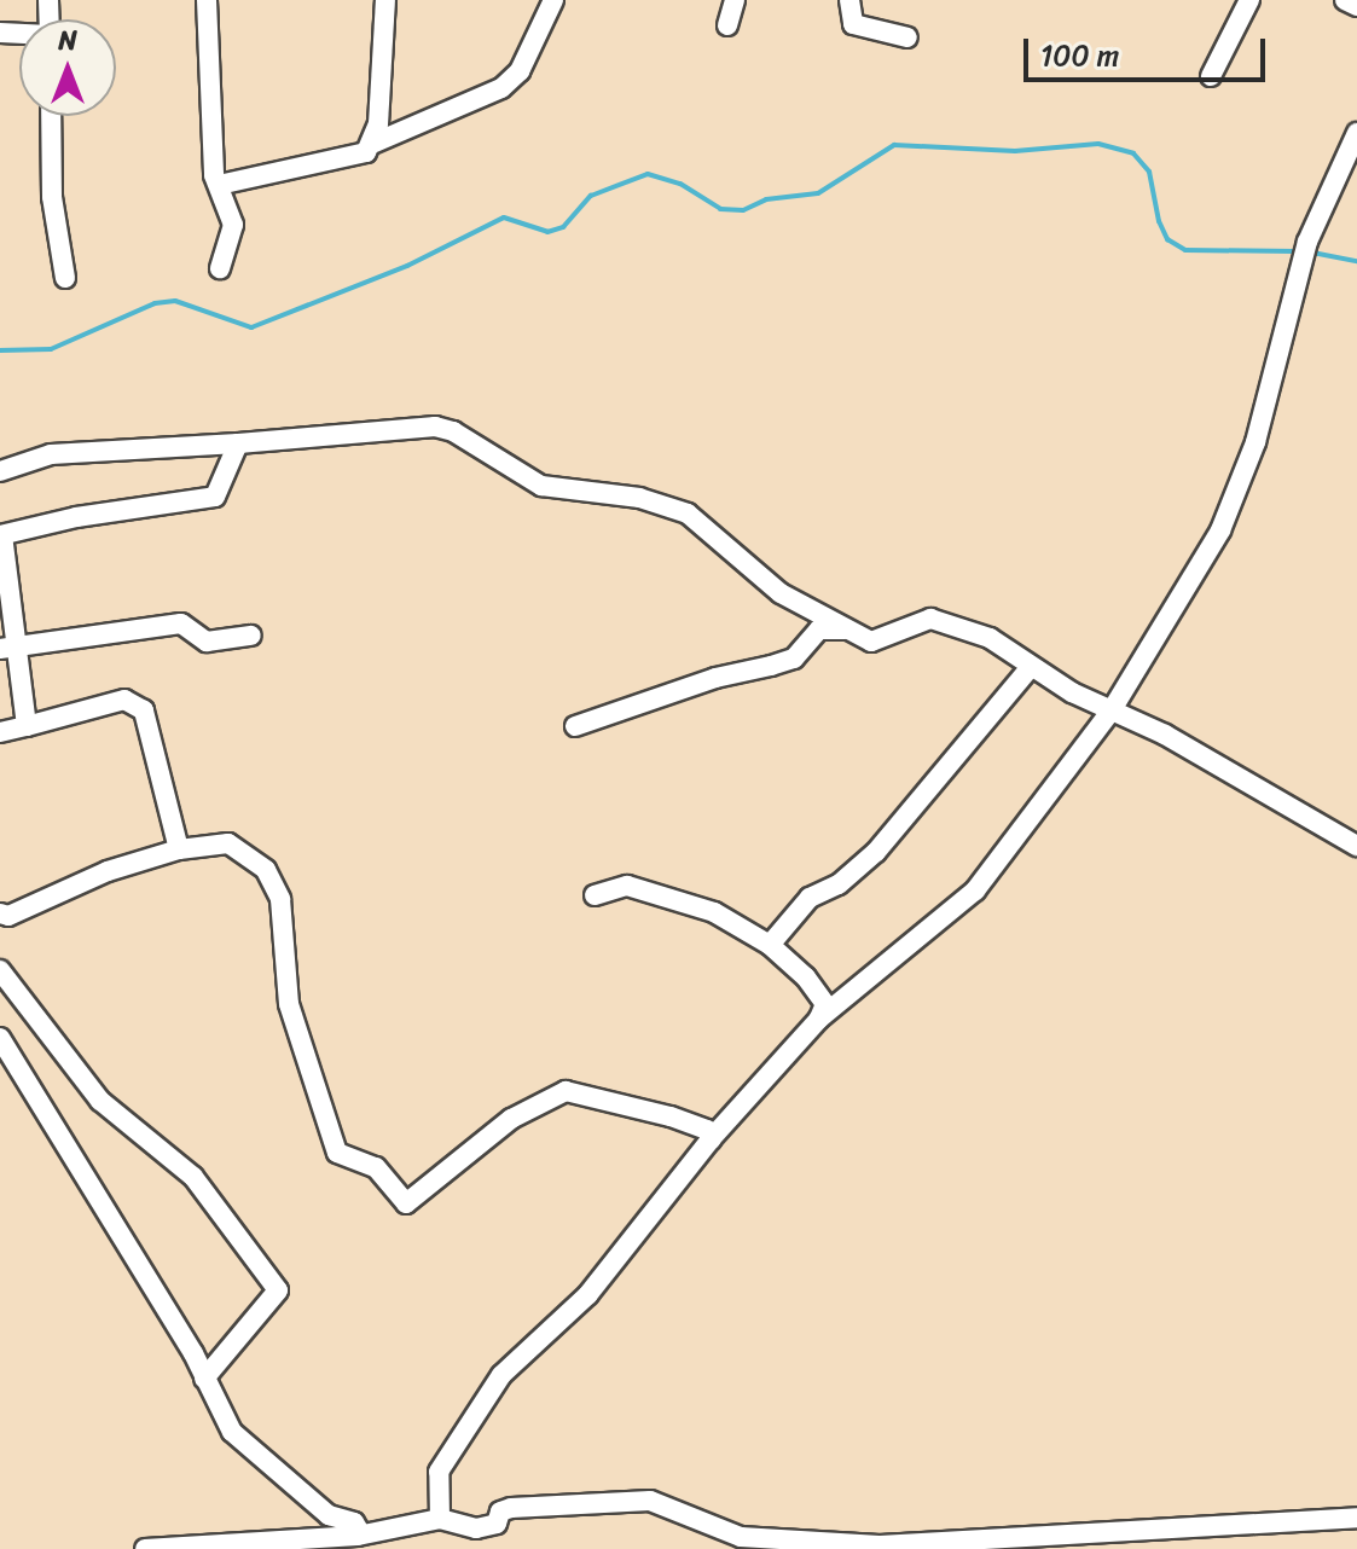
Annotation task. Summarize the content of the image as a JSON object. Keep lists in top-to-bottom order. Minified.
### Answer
{"scale_bar":"100 m","north":"top"}
